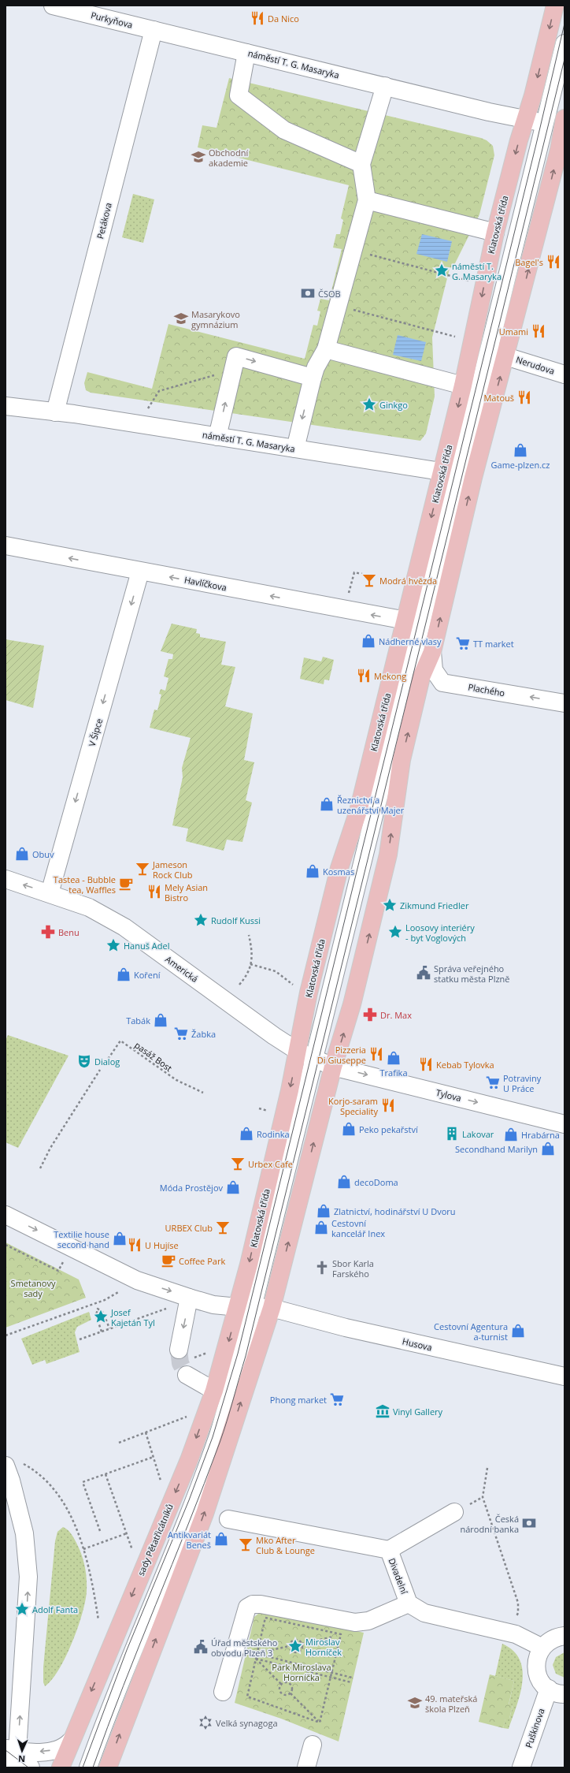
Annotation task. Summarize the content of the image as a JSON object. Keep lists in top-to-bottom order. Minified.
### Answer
{"streets":{"main road":["Klatovská třída","sady Pětatřicátníků"],"street":["Purkyňova","náměstí T. G. Masaryka","Petákova","Nerudova","Havlíčkova","Plachého","V Šipce","Americká","Tylova","Husova","Divadelní","Puškinova"],"path":["pasáž Bost"]},"crossings":[["Purkyňova","náměstí T. G. Masaryka"],["Purkyňova","Petákova"],["náměstí T. G. Masaryka","Petákova"],["náměstí T. G. Masaryka","Klatovská třída"],["Klatovská třída","Nerudova"],["Klatovská třída","Havlíčkova"],["Klatovská třída","Plachého"],["Klatovská třída","Americká"],["Klatovská třída","Tylova"],["Klatovská třída","Husova"],["Klatovská třída","sady Pětatřicátníků"],["Havlíčkova","V Šipce"],["V Šipce","Americká"],["Americká","Tylova"]],"one_way":["Havlíčkova","Plachého","V Šipce","Tylova"],"parks":["Smetanovy sady","Park Miroslava Horníčka"],"places":{"restaurant":["Da Nico","Bagel's","Umami","Matouš","Mekong","Mely Asian Bistro","Pizzeria Di Giuseppe","Kebab Tylovka","Korjo-saram Speciality","U Hujíse"],"school or university":["Obchodní akademie","Masarykovo gymnázium","49. mateřská škola Plzeň"],"place":["náměstí T. G. Masaryka","Ginkgo","Zikmund Friedler","Rudolf Kussi","Loosovy interiéry - byt Voglových","Hanuš Adel","Josef Kajetán Tyl","Adolf Fanta","Miroslav Horníček"],"bank":["ČSOB","Česká národní banka"],"shop":["Game-plzen.cz","Nádherné vlasy","Řeznictví a uzenářství Majer","Obuv","Kosmas","Koření","Tabák","Trafika","Peko pekařství","Rodinka","Hrabárna","Secondhand Marilyn","decoDoma","Móda Prostějov","Zlatnictví, hodinářství U Dvoru","Cestovní kancelář Inex","Textilie house second hand","Cestovní Agentura a-turnist","Antikvariát Beneš"],"bar":["Modrá hvězda","Jameson Rock Club","Urbex Cafe","URBEX Club","Mko After Club & Lounge"],"supermarket":["TT market","Žabka","Potraviny U Práce","Phong market"],"cafe":["Tastea - Bubble tea, Waffles","Coffee Park"],"pharmacy":["Benu","Dr. Max"],"public building":["Správa veřejného statku města Plzně","Úřad městského obvodu Plzeň 3"],"theatre":["Dialog"],"building":["Lakovar"],"church":["Sbor Karla Farského"],"museum":["Vinyl Gallery"],"synagogue":["Velká synagoga"]},"north":"bottom"}
